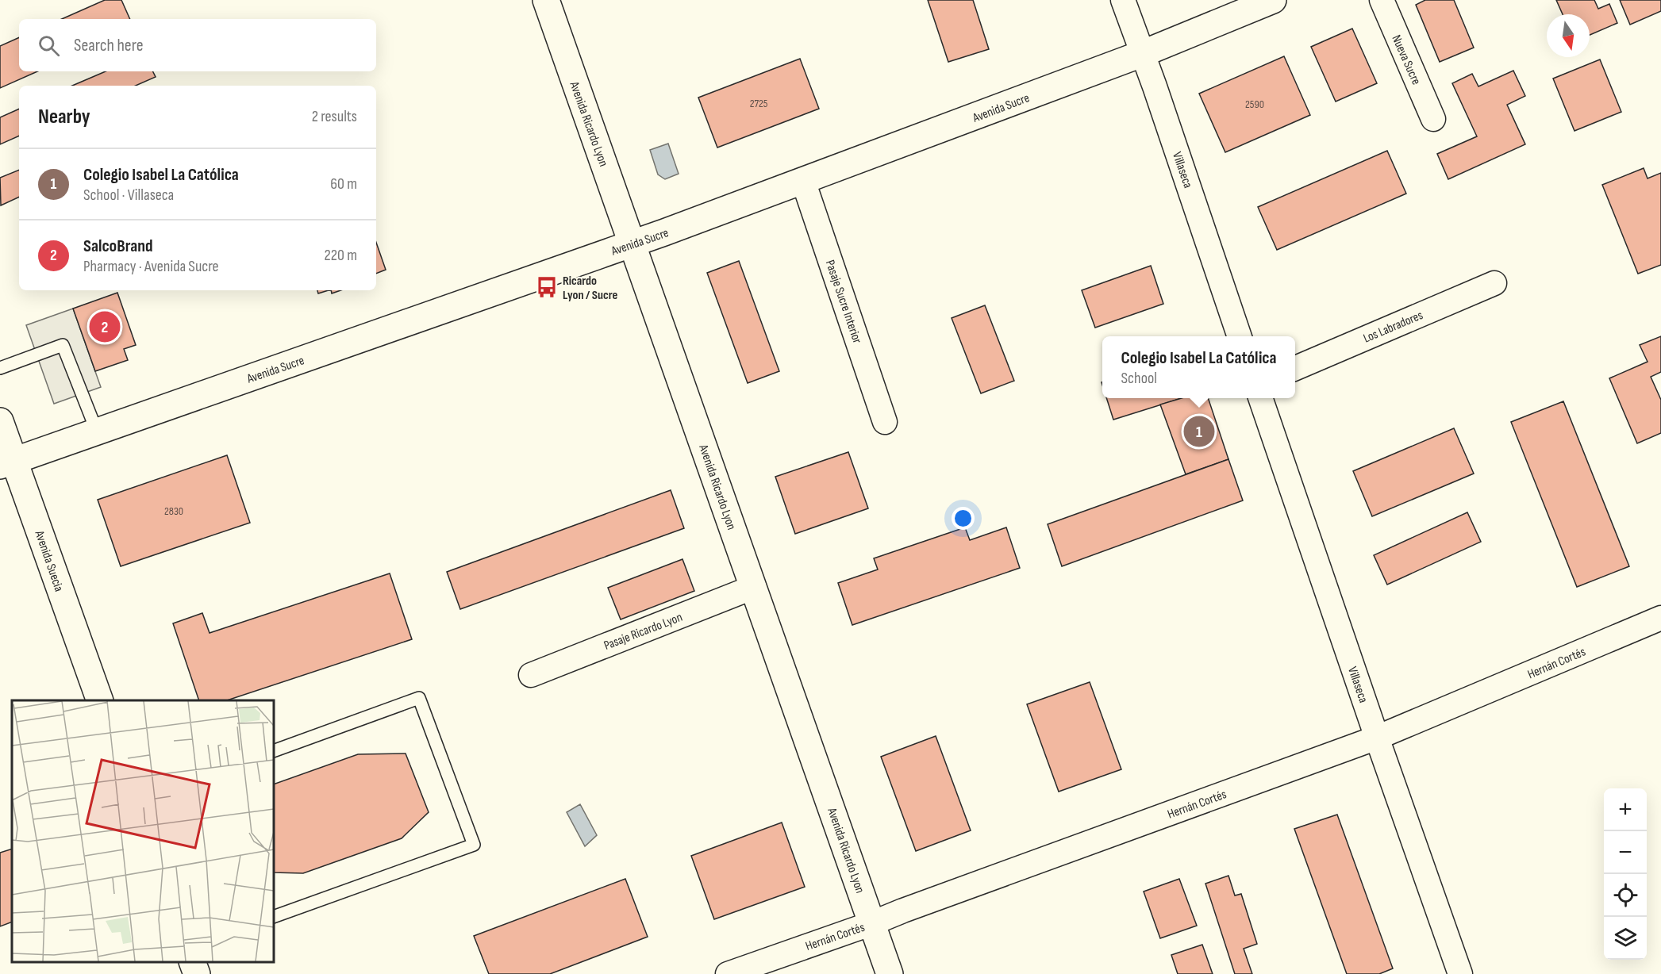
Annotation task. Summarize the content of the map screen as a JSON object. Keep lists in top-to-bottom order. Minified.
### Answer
{"streets":{"street":["Nueva Sucre","Avenida Sucre","Avenida Ricardo Lyon","Villaseca","Pasaje Sucre Interior","Los Labradores","Avenida Suecia","Pasaje Ricardo Lyon","Hernán Cortés"]},"crossings":[["Avenida Sucre","Avenida Ricardo Lyon"],["Avenida Sucre","Villaseca"],["Avenida Sucre","Pasaje Sucre Interior"],["Avenida Sucre","Avenida Suecia"],["Avenida Ricardo Lyon","Pasaje Ricardo Lyon"],["Avenida Ricardo Lyon","Hernán Cortés"],["Villaseca","Hernán Cortés"]],"places":{"bus stop":["Ricardo Lyon / Sucre"]},"house_numbers":["2725","2590","2830"],"north":"bottom","page":{"search":"Search here","heading":["Nearby","2 results"],"list":[{"mark":"1","name":"Colegio Isabel La Católica","note":"School · Villaseca","value":"60 m"},{"mark":"2","name":"SalcoBrand","note":"Pharmacy · Avenida Sucre","value":"220 m"}],"pins":["2","1"],"popup":["Colegio Isabel La Católica","School"],"map_buttons":["+","−"]}}
